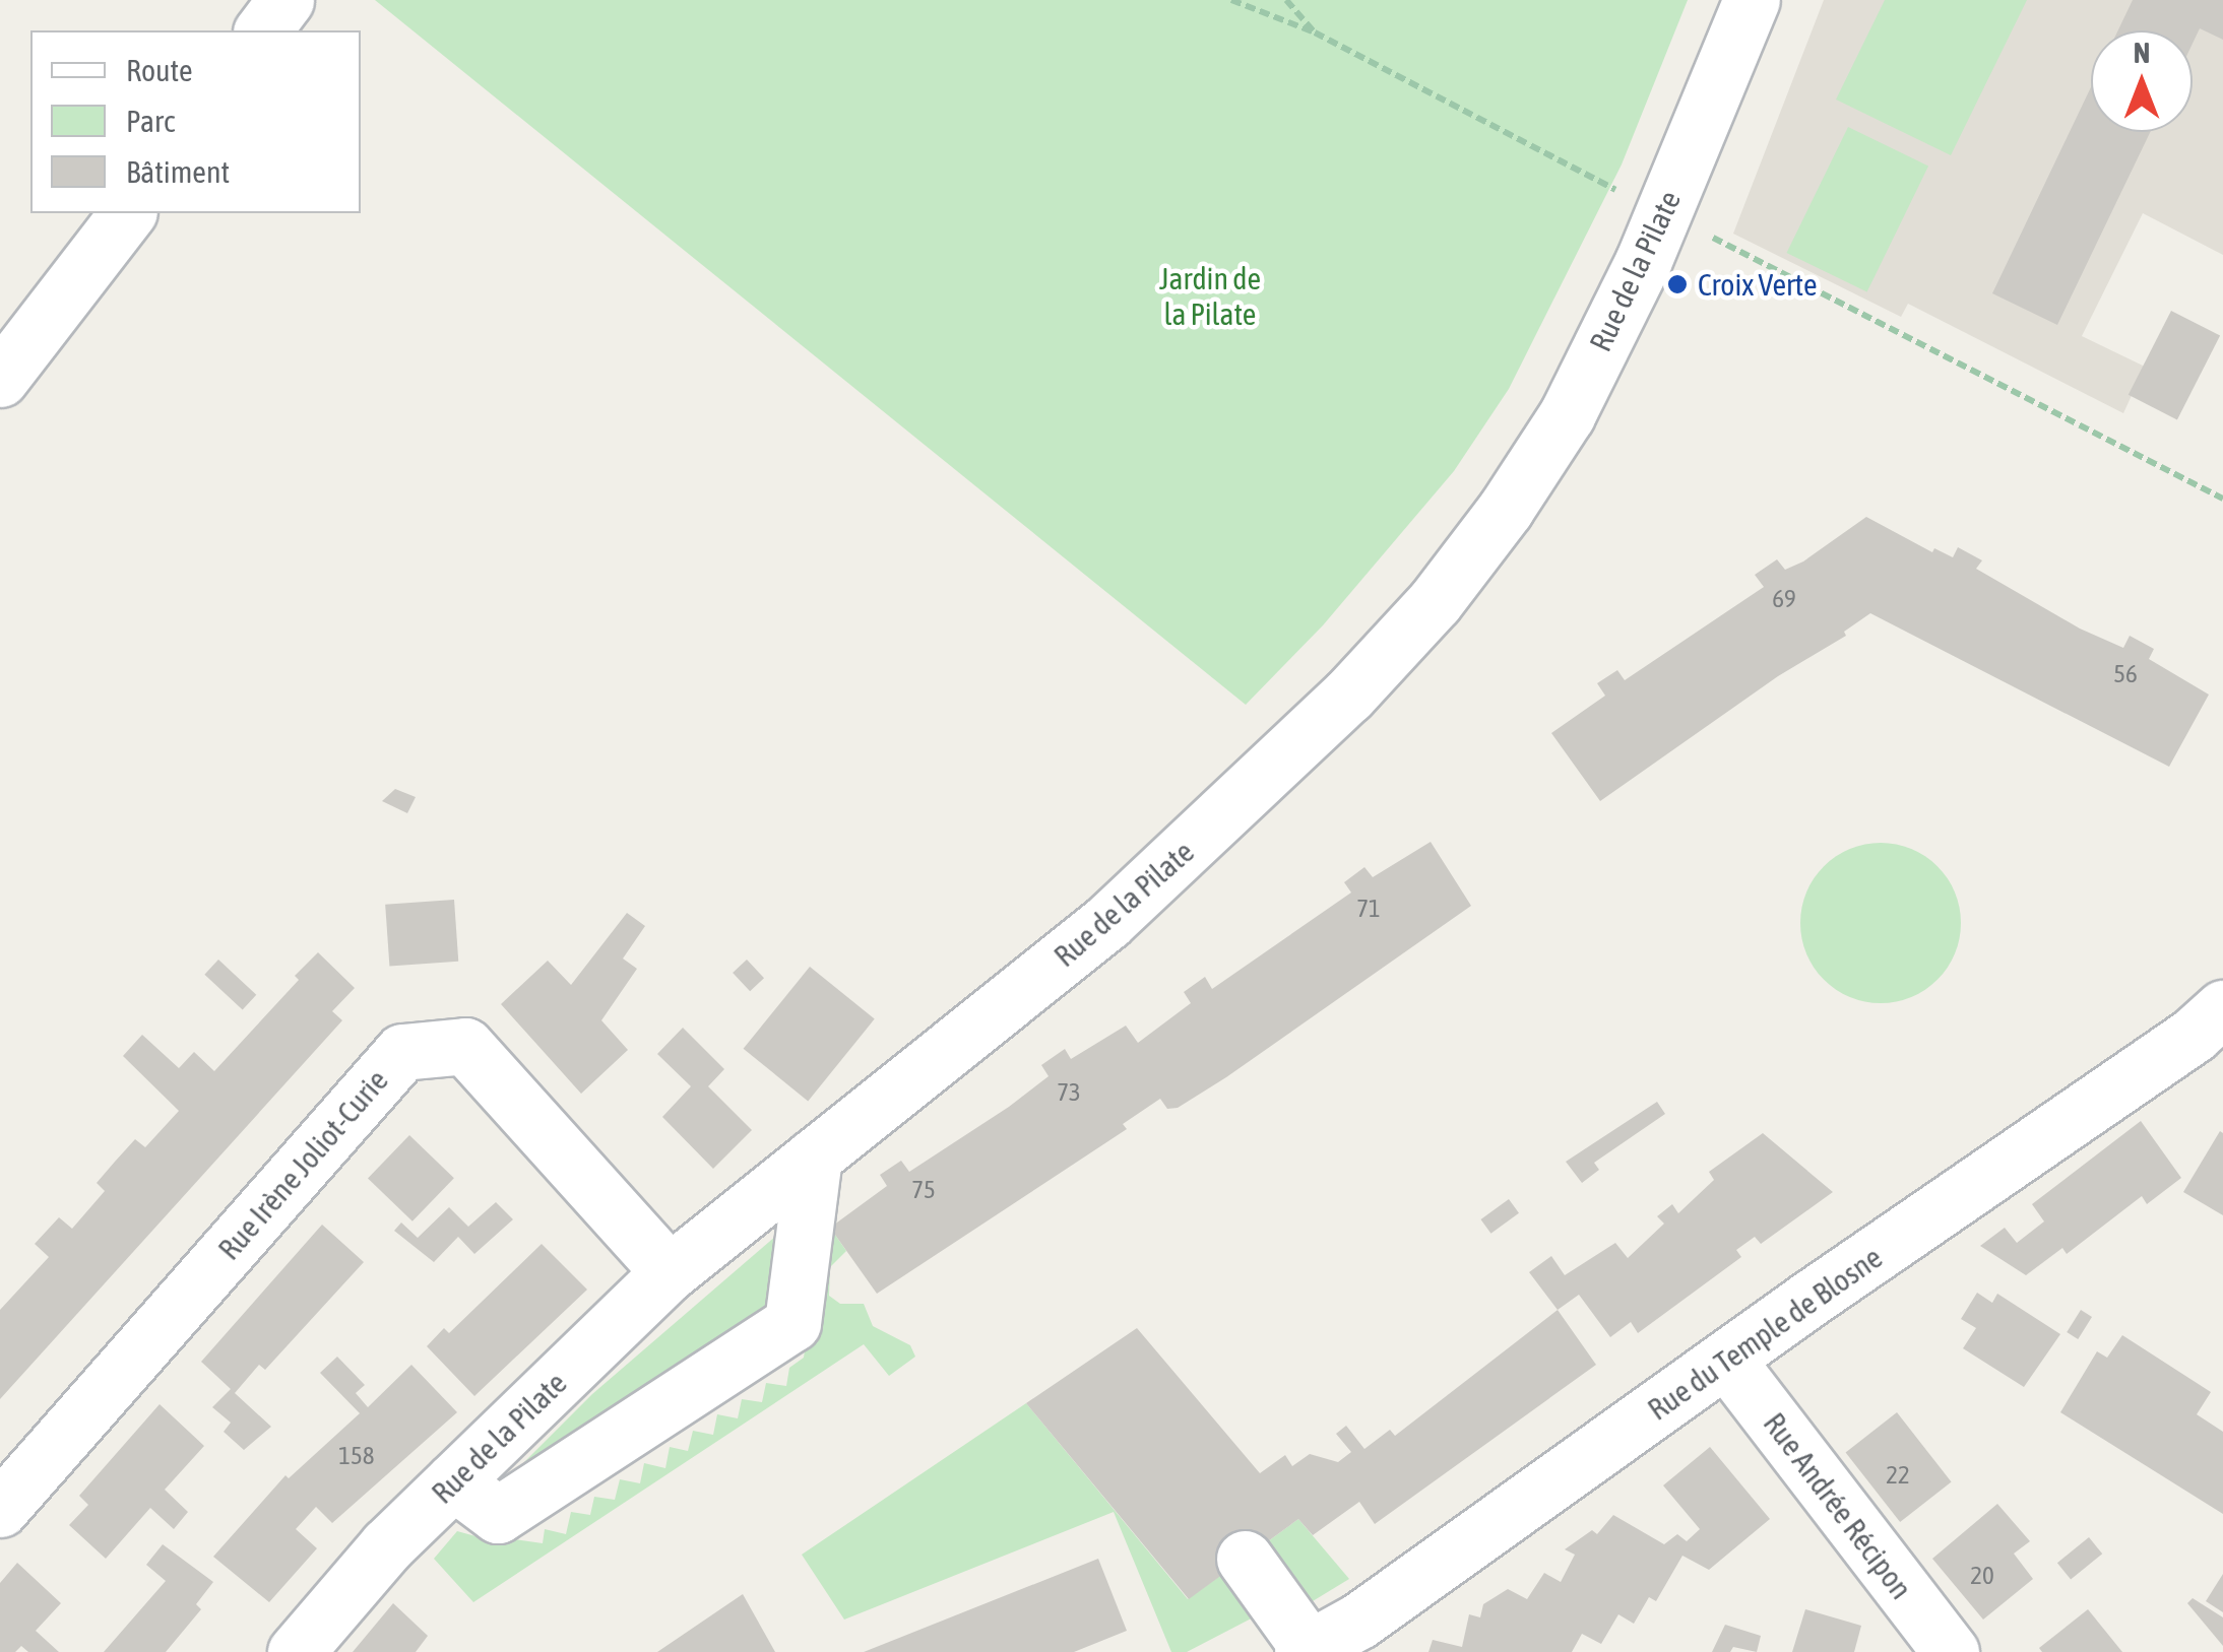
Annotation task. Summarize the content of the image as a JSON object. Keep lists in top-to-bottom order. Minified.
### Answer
{"streets":{"street":["Rue de la Pilate","Rue Irène Joliot-Curie","Rue du Temple de Blosne","Rue Andrée Récipon"]},"crossings":[["Rue de la Pilate","Rue Irène Joliot-Curie"],["Rue du Temple de Blosne","Rue Andrée Récipon"]],"parks":["Jardin de la Pilate"],"places":["Croix Verte"],"house_numbers":["69","56","71","73","75","158","22","20"],"legend":["Route","Parc","Bâtiment"],"north":"top"}
